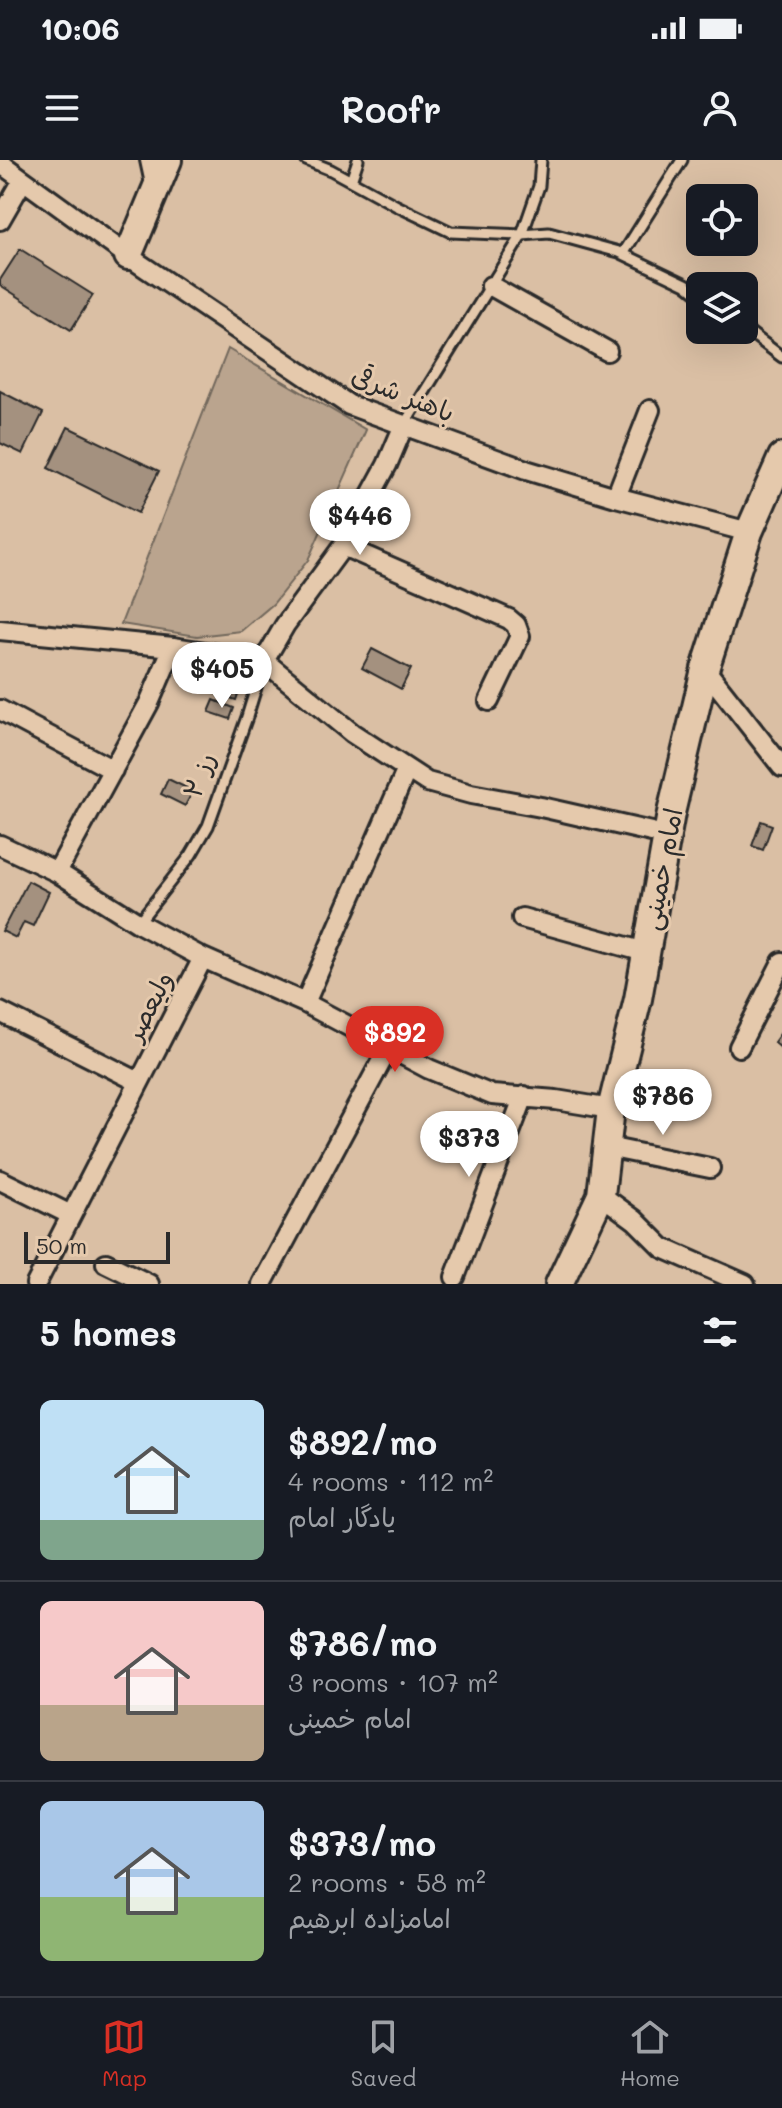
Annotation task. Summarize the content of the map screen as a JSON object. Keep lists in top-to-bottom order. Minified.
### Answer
{"streets":{"street":["باهنر شرقی","رز ۲","امام خمینی","ولیعصر"]},"crossings":[["باهنر شرقی","رز ۲"],["باهنر شرقی","امام خمینی"],["رز ۲","ولیعصر"]],"scale_bar":"50 m","page":{"status":"10:06","header":"Roofr","price":["$446","$405","$892","$786","$373"],"scale":"50 m","heading":"5 homes","list":[{"name":"$892/mo","note":"4 rooms · 112 m² · یادگار امام"},{"name":"$786/mo","note":"3 rooms · 107 m² · امام خمینی"},{"name":"$373/mo","note":"2 rooms · 58 m² · امامزاده ابرهیم"}],"tabs":["Map","Saved","Home"]}}
